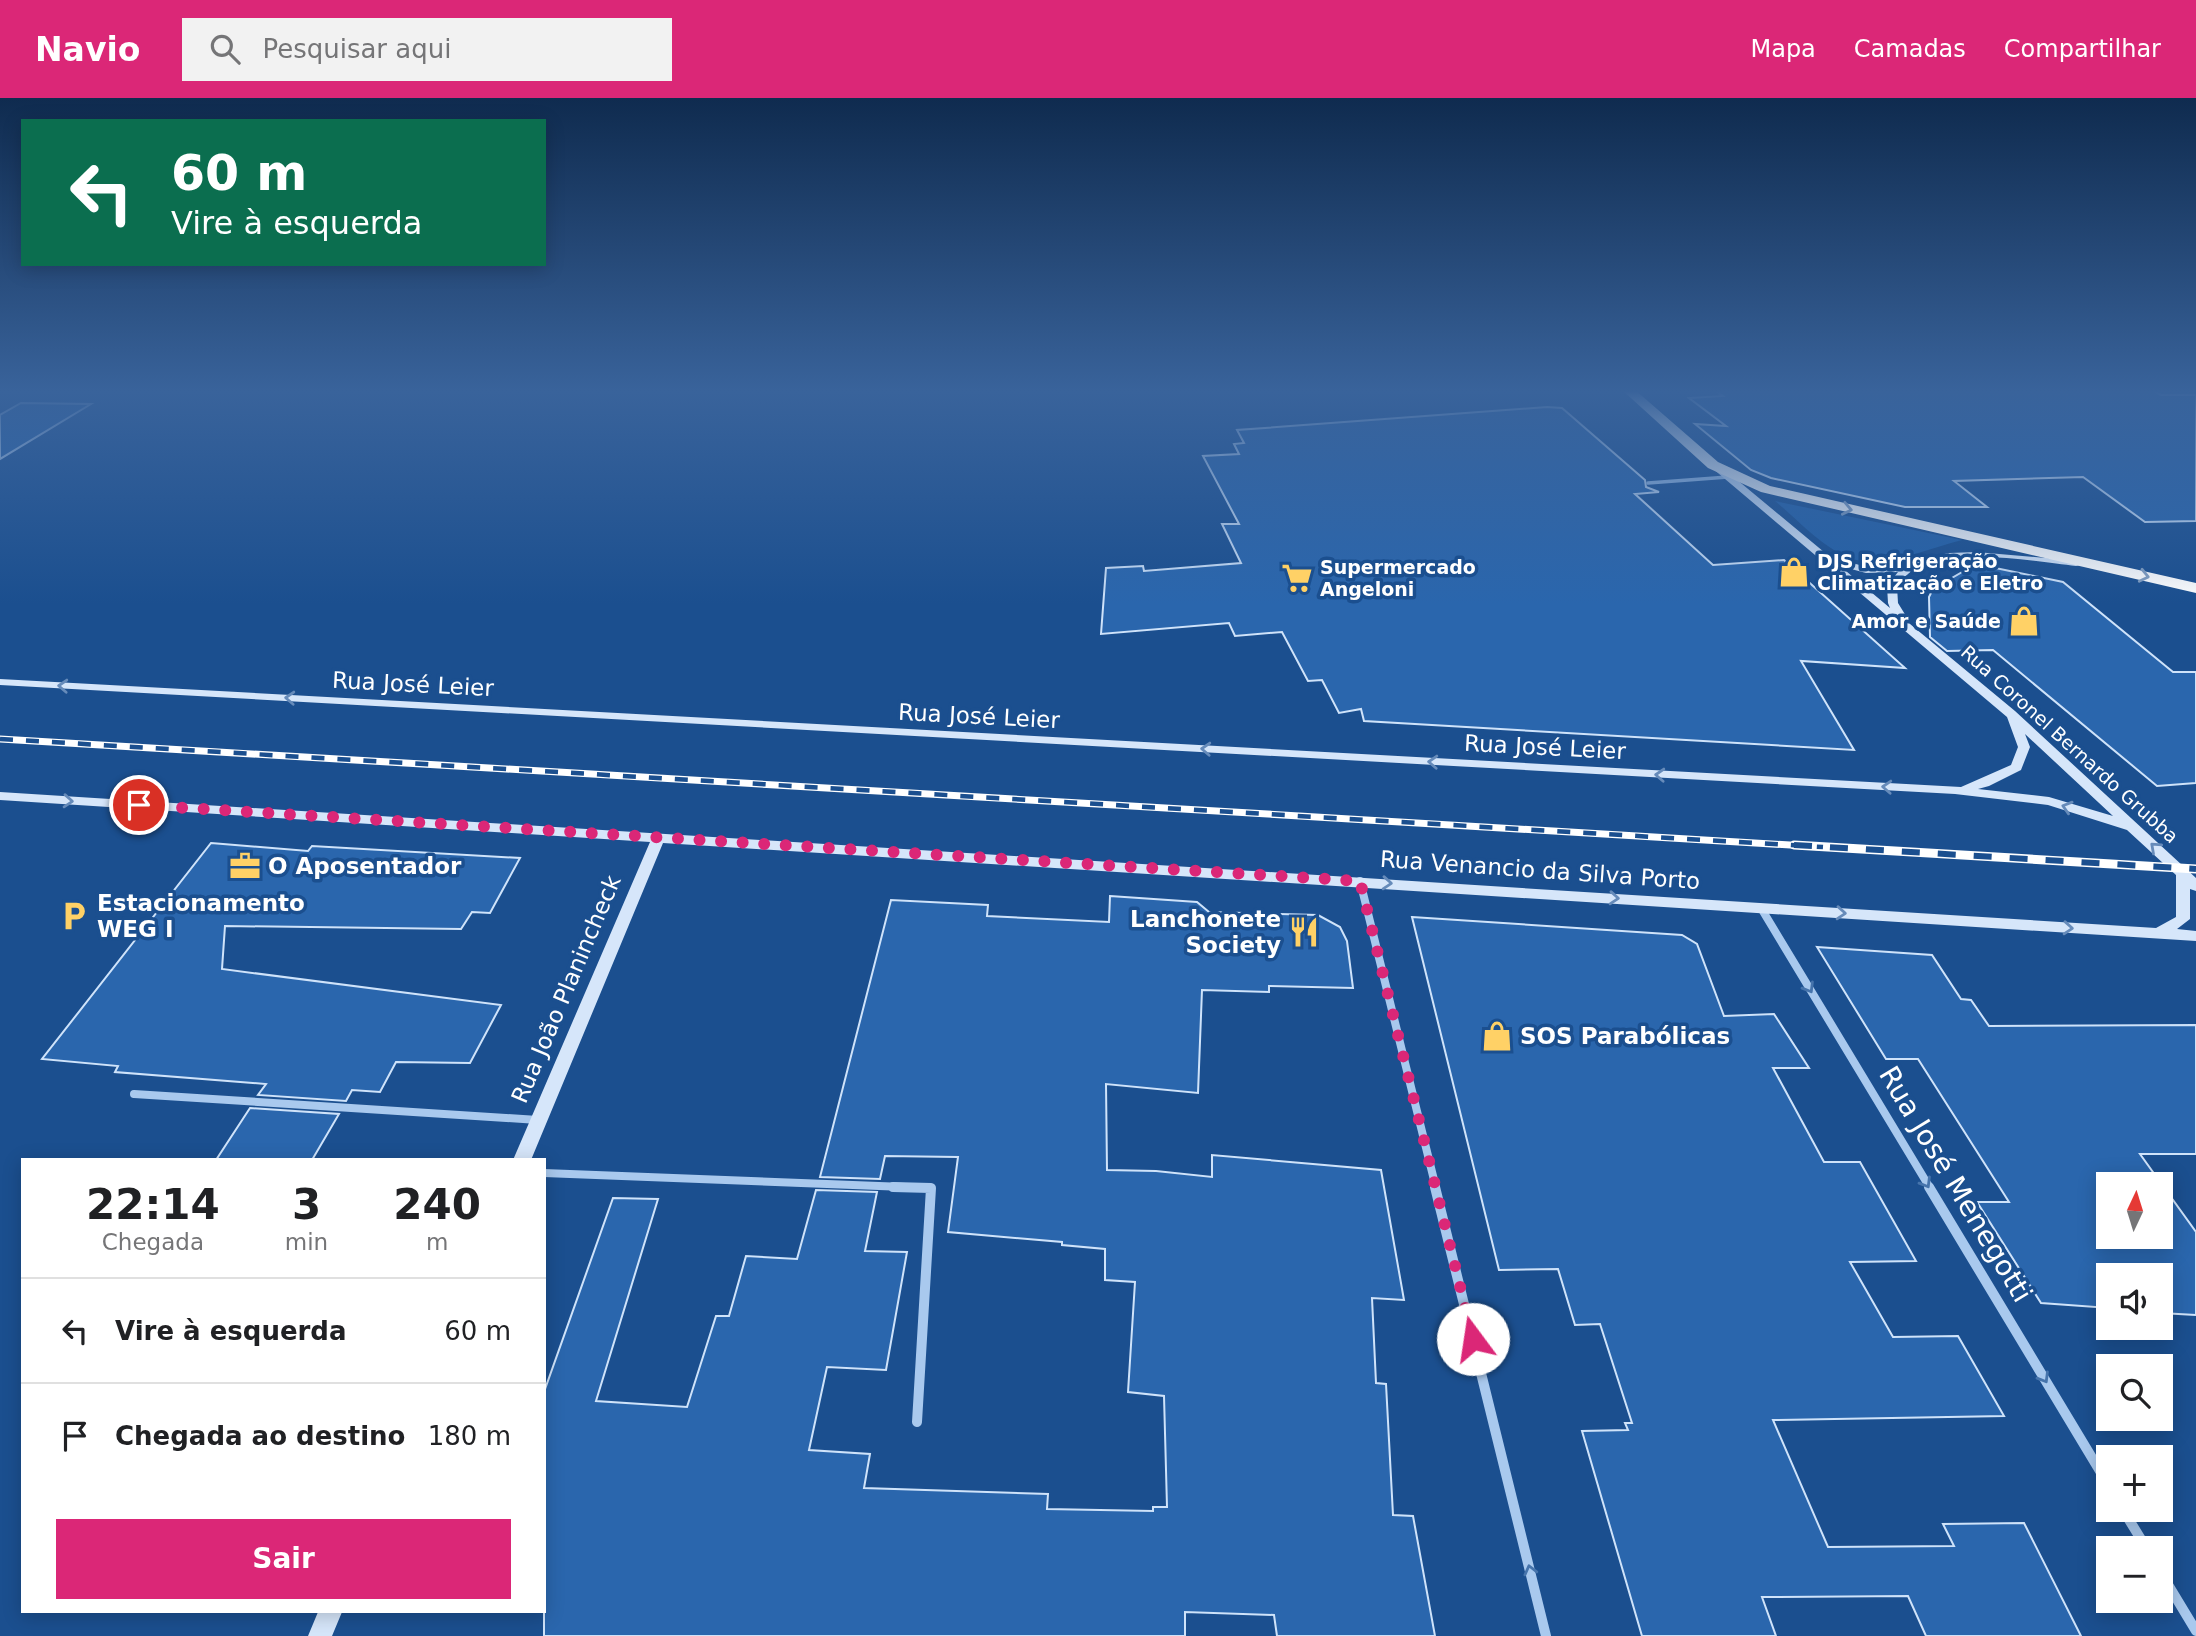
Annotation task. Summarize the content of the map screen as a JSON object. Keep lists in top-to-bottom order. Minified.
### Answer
{"streets":{"highway":["Rua Coronel Bernardo Grubba"],"street":["Rua José Leier","Rua Venancio da Silva Porto","Rua João Planincheck","Rua José Menegotti"]},"crossings":[["Rua José Leier","Rua Coronel Bernardo Grubba"],["Rua Venancio da Silva Porto","Rua João Planincheck"],["Rua Venancio da Silva Porto","Rua José Menegotti"]],"one_way":["Rua José Leier","Rua Venancio da Silva Porto","Rua José Menegotti"],"places":{"shop":["DJS Refrigeração Climatização e Eletro","Amor e Saúde","SOS Parabólicas"],"supermarket":["Supermercado Angeloni"],"office":["O Aposentador"],"parking":["Estacionamento WEG I"],"restaurant":["Lanchonete Society"]},"north":"top","page":{"header":"Navio","search":"Pesquisar aqui","nav":["Mapa","Camadas","Compartilhar"],"turn":["60 m","Vire à esquerda"],"eta":["22:14","Chegada","3","min","240","m"],"map_buttons":["+","−"],"list":[{"name":"Vire à esquerda","value":"60 m"},{"name":"Chegada ao destino","value":"180 m"}],"buttons":"Sair"}}
